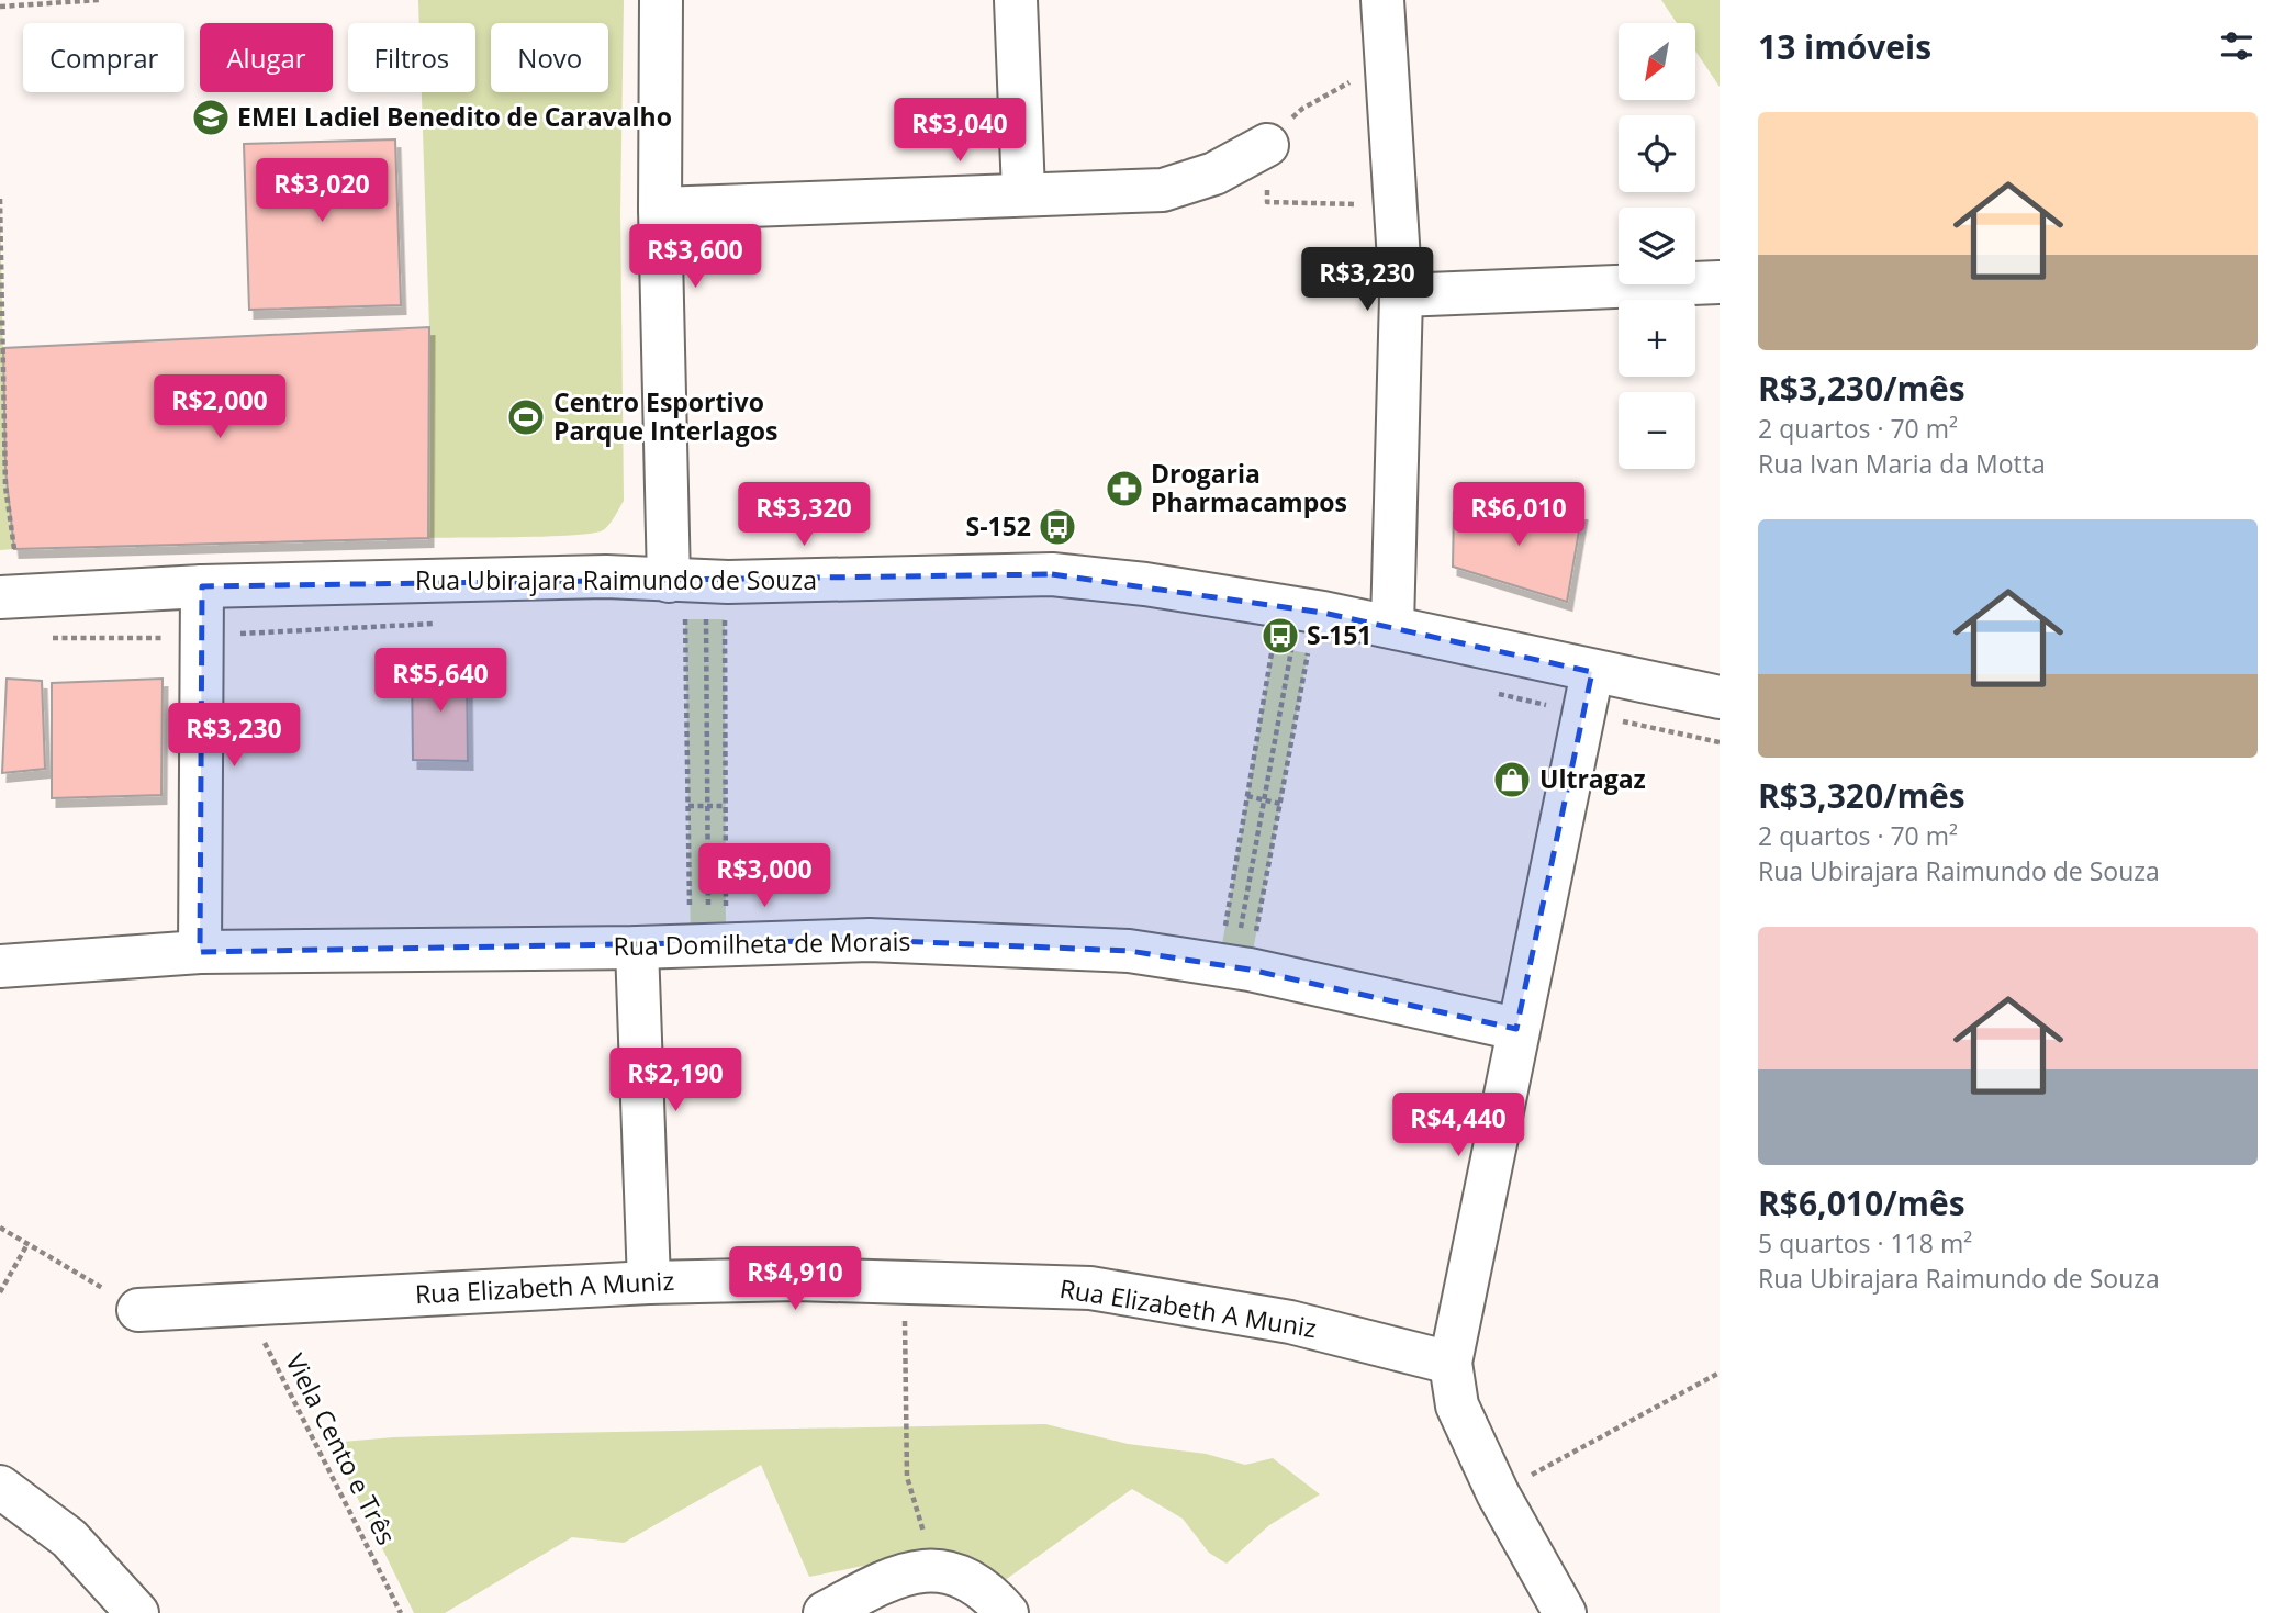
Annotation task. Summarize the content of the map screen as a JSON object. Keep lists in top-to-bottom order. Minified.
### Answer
{"streets":{"street":["Rua Ubirajara Raimundo de Souza","Rua Domilheta de Morais","Rua Elizabeth A Muniz"],"path":["Viela Cento e Três"]},"crossings":[["Rua Elizabeth A Muniz","Viela Cento e Três"]],"places":{"school or university":["EMEI Ladiel Benedito de Caravalho"],"sports":["Centro Esportivo Parque Interlagos"],"pharmacy":["Drogaria Pharmacampos"],"bus stop":["S-152","S-151"],"shop":["Ultragaz"]},"north":"bottom left","page":{"heading":"13 imóveis","map_buttons":["+","−"],"chip":["Comprar","Alugar","Filtros","Novo"],"list":[{"name":"R$3,230/mês","note":"2 quartos · 70 m² · Rua Ivan Maria da Motta"},{"name":"R$3,320/mês","note":"2 quartos · 70 m² · Rua Ubirajara Raimundo de Souza"},{"name":"R$6,010/mês","note":"5 quartos · 118 m² · Rua Ubirajara Raimundo de Souza"}],"price":["R$3,040","R$3,020","R$3,600","R$3,230","R$2,000","R$3,320","R$6,010","R$5,640","R$3,230","R$3,000","R$2,190","R$4,440","R$4,910"]}}
